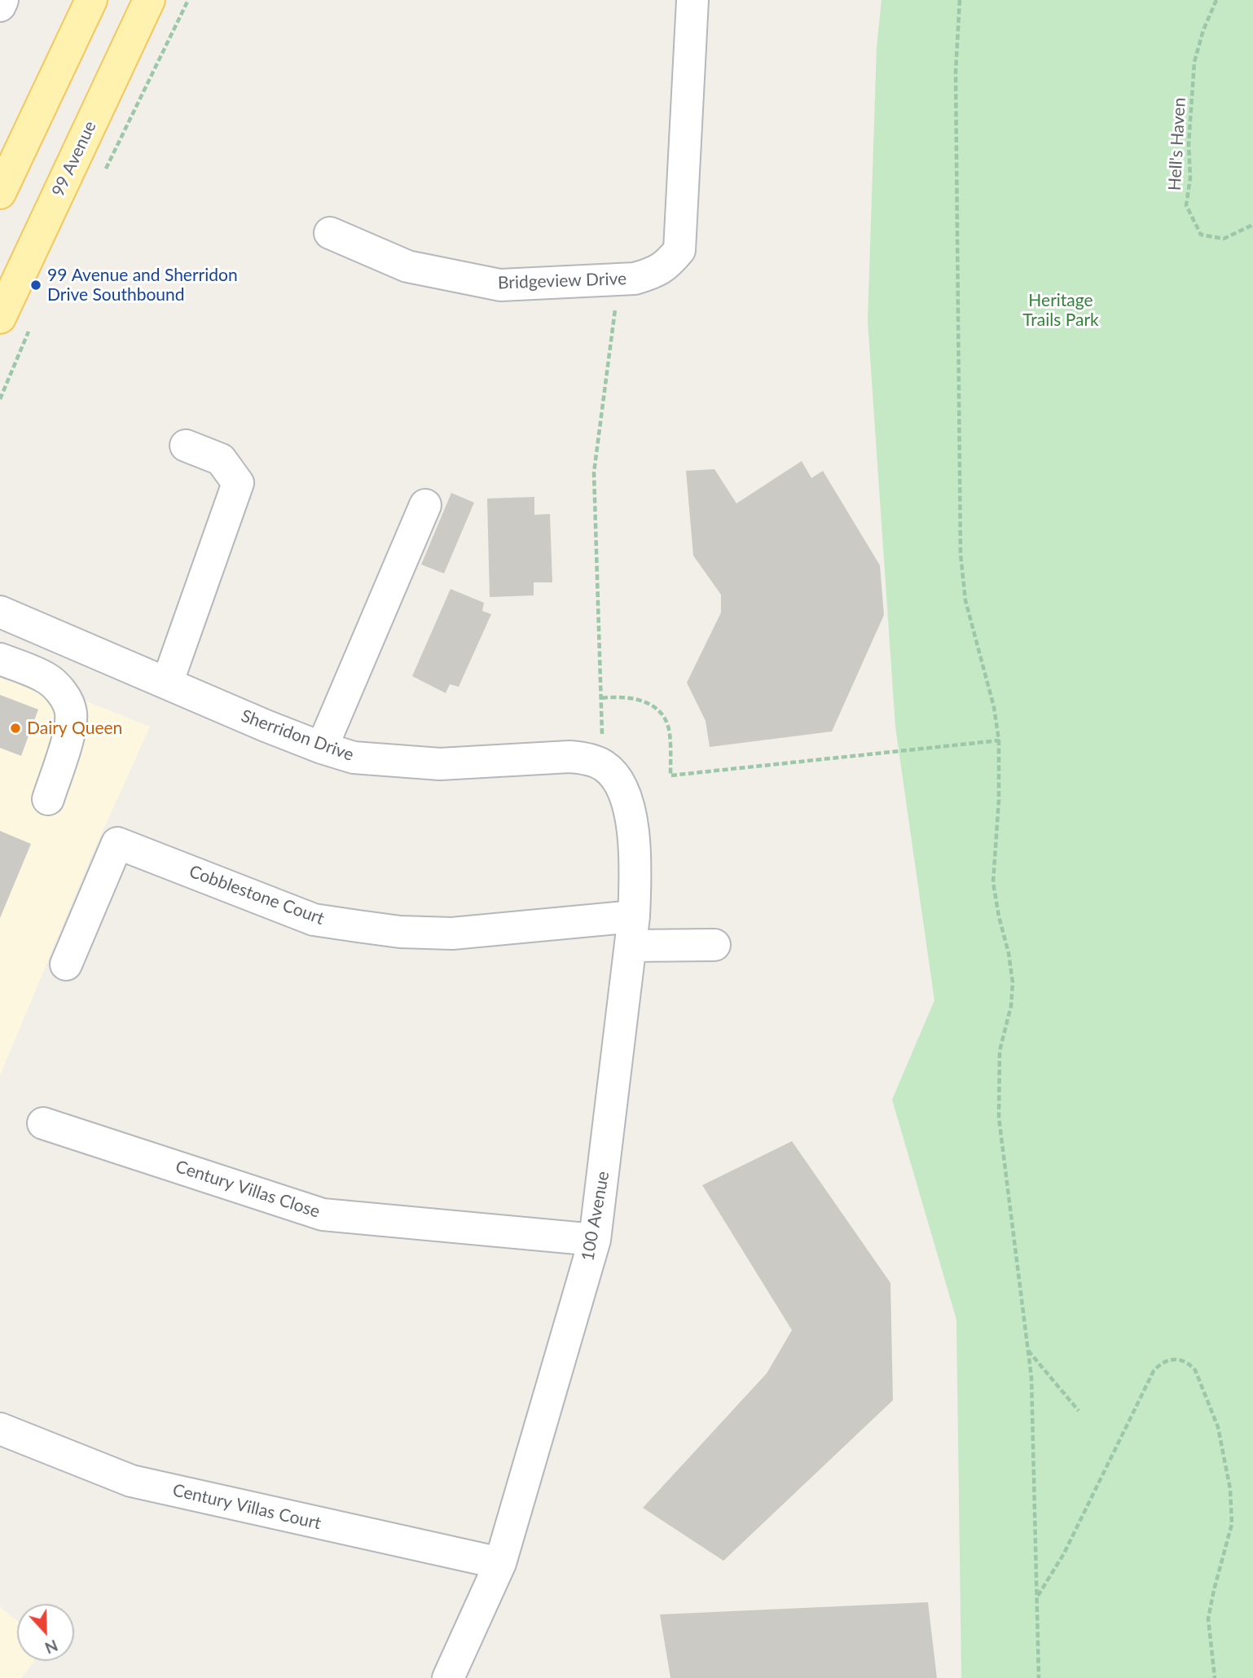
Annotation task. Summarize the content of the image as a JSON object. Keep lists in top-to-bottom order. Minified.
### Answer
{"streets":{"main road":["99 Avenue"],"street":["Bridgeview Drive","Sherridon Drive","Cobblestone Court","Century Villas Close","100 Avenue","Century Villas Court"],"path":["Hell's Haven"]},"crossings":[["Sherridon Drive","100 Avenue"],["Cobblestone Court","100 Avenue"],["Century Villas Close","100 Avenue"],["100 Avenue","Century Villas Court"]],"parks":["Heritage Trails Park"],"places":["99 Avenue and Sherridon Drive Southbound","Dairy Queen"],"north":"bottom"}
